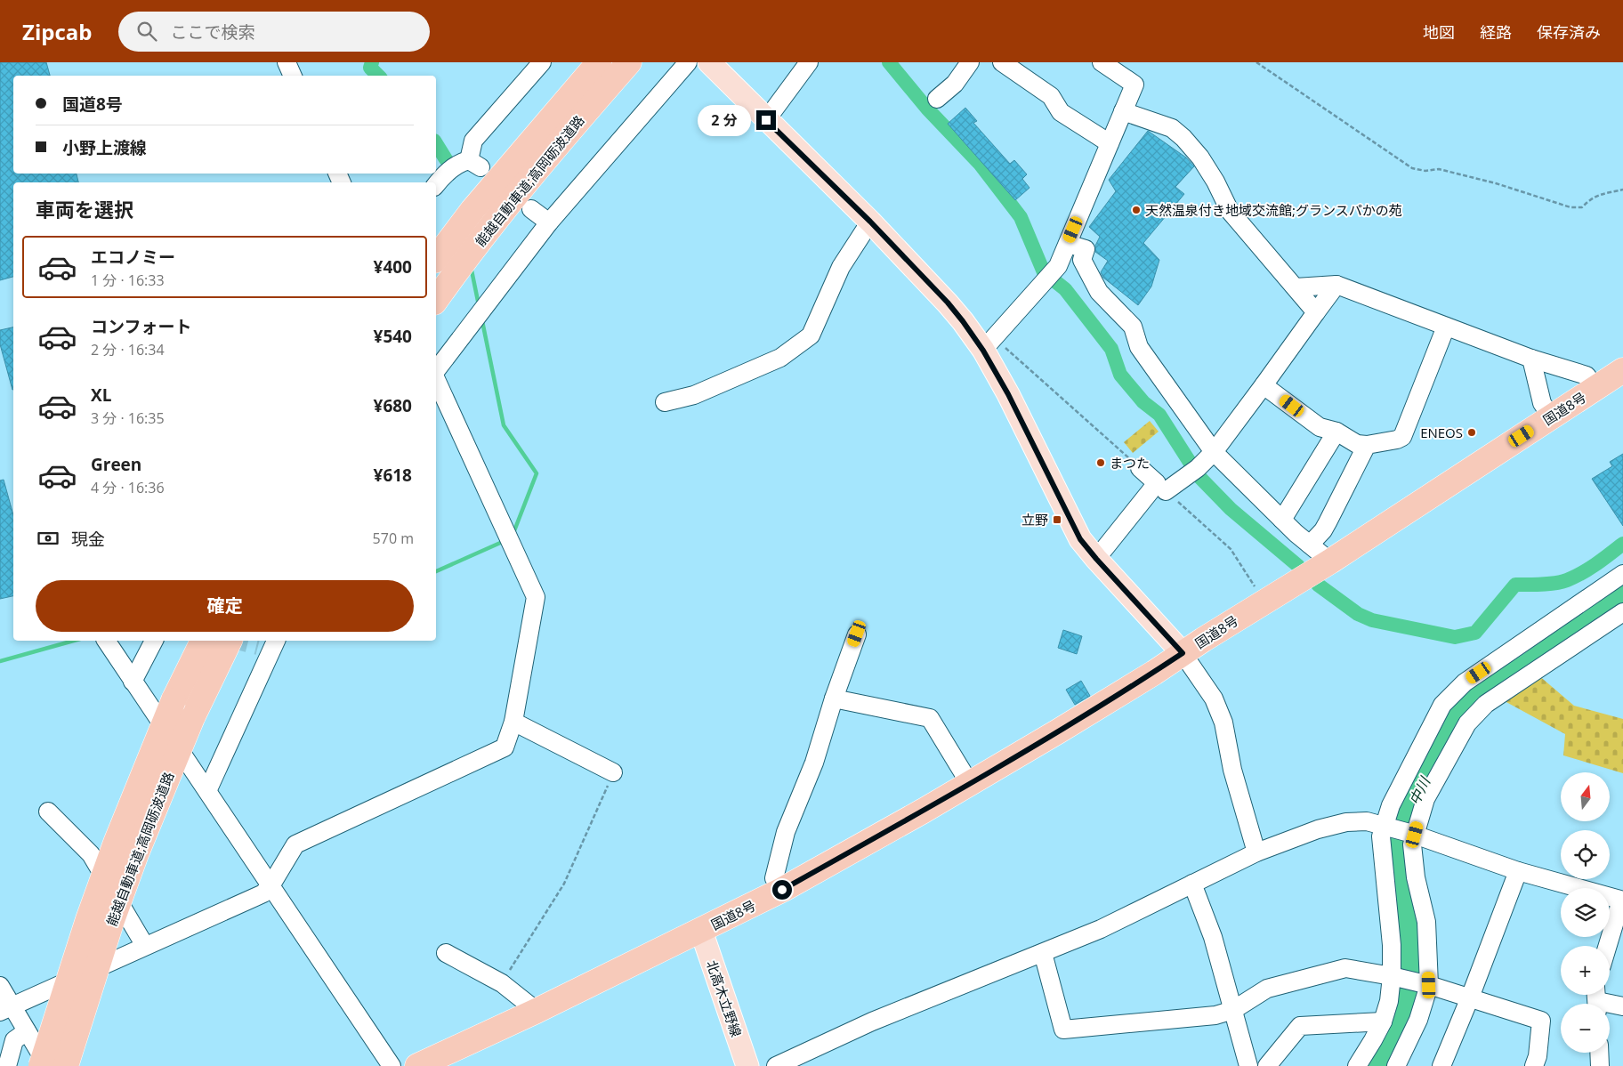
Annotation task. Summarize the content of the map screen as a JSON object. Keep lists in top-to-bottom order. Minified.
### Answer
{"streets":{"highway":["能越自動車道;高岡砺波道路","国道8号"],"main road":["北高木立野線"]},"crossings":[["国道8号","北高木立野線"]],"water":["中川"],"places":{"other":["天然温泉付き地域交流館;グランスパかの苑","ENEOS","まつた"],"transit":["立野"]},"north":"top","page":{"header":"Zipcab","search":"ここで検索","nav":["地図","経路","保存済み"],"banner":["国道8号","小野上渡線"],"bubble":"2 分","heading":"車両を選択","list":[{"name":"エコノミー","note":"1 分 · 16:33","value":"¥400"},{"name":"コンフォート","note":"2 分 · 16:34","value":"¥540"},{"name":"XL","note":"3 分 · 16:35","value":"¥680"},{"name":"Green","note":"4 分 · 16:36","value":"¥618"}],"pay":["現金","570 m"],"buttons":"確定","map_buttons":["+","−"]}}
